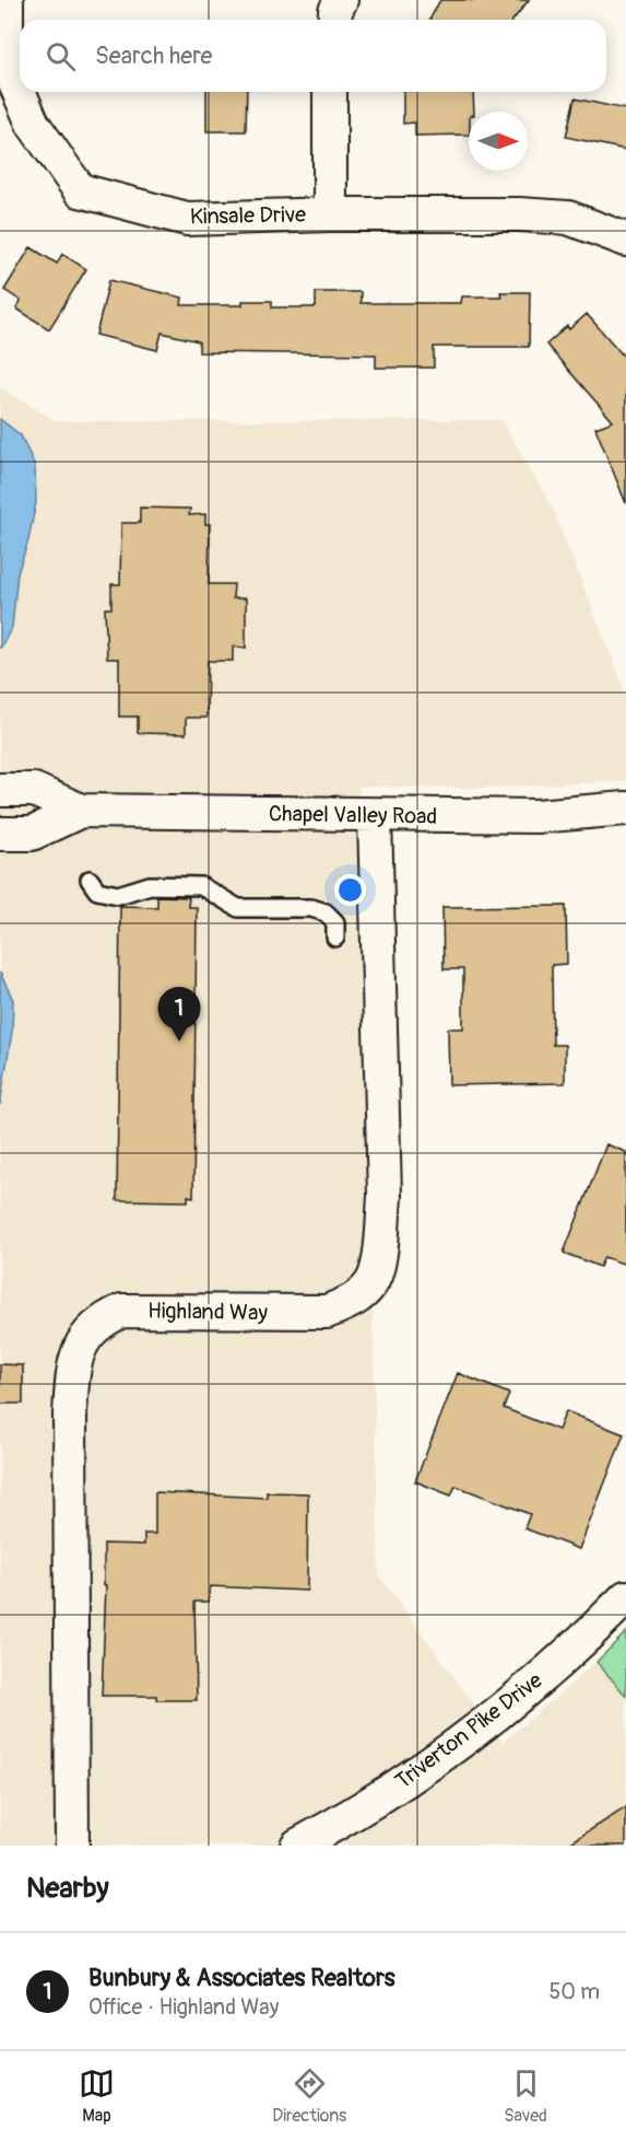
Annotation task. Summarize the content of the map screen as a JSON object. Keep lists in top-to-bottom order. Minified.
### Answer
{"streets":{"street":["Kinsale Drive","Chapel Valley Road","Highland Way","Triverton Pike Drive"]},"crossings":[["Chapel Valley Road","Highland Way"]],"north":"right","page":{"search":"Search here","pins":"1","heading":"Nearby","list":[{"mark":"1","name":"Bunbury & Associates Realtors","note":"Office · Highland Way","value":"50 m"}],"nav":["Map","Directions","Saved"]}}
